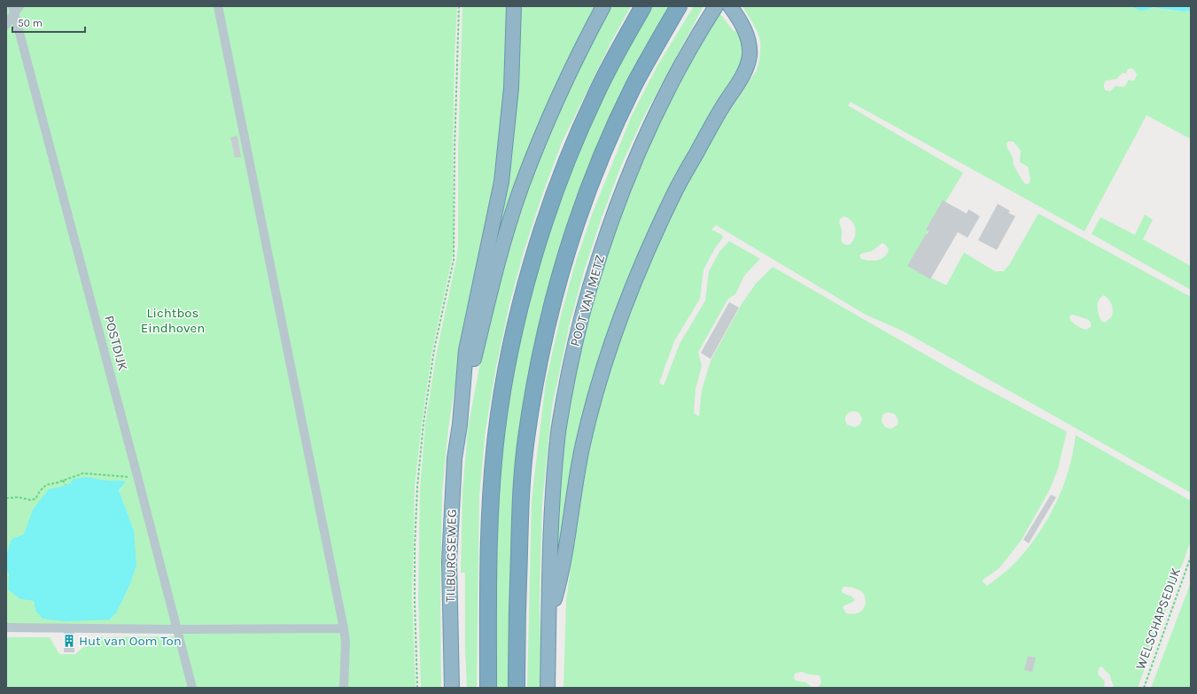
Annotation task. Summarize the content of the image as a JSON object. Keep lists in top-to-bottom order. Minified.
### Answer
{"streets":{"highway":["POOT VAN METZ","TILBURGSEWEG"],"street":["POSTDIJK"],"path":["WELSCHAPSEDIJK"]},"parks":["Lichtbos Eindhoven"],"places":{"building":["Hut van Oom Ton"]},"scale_bar":"50 m"}
